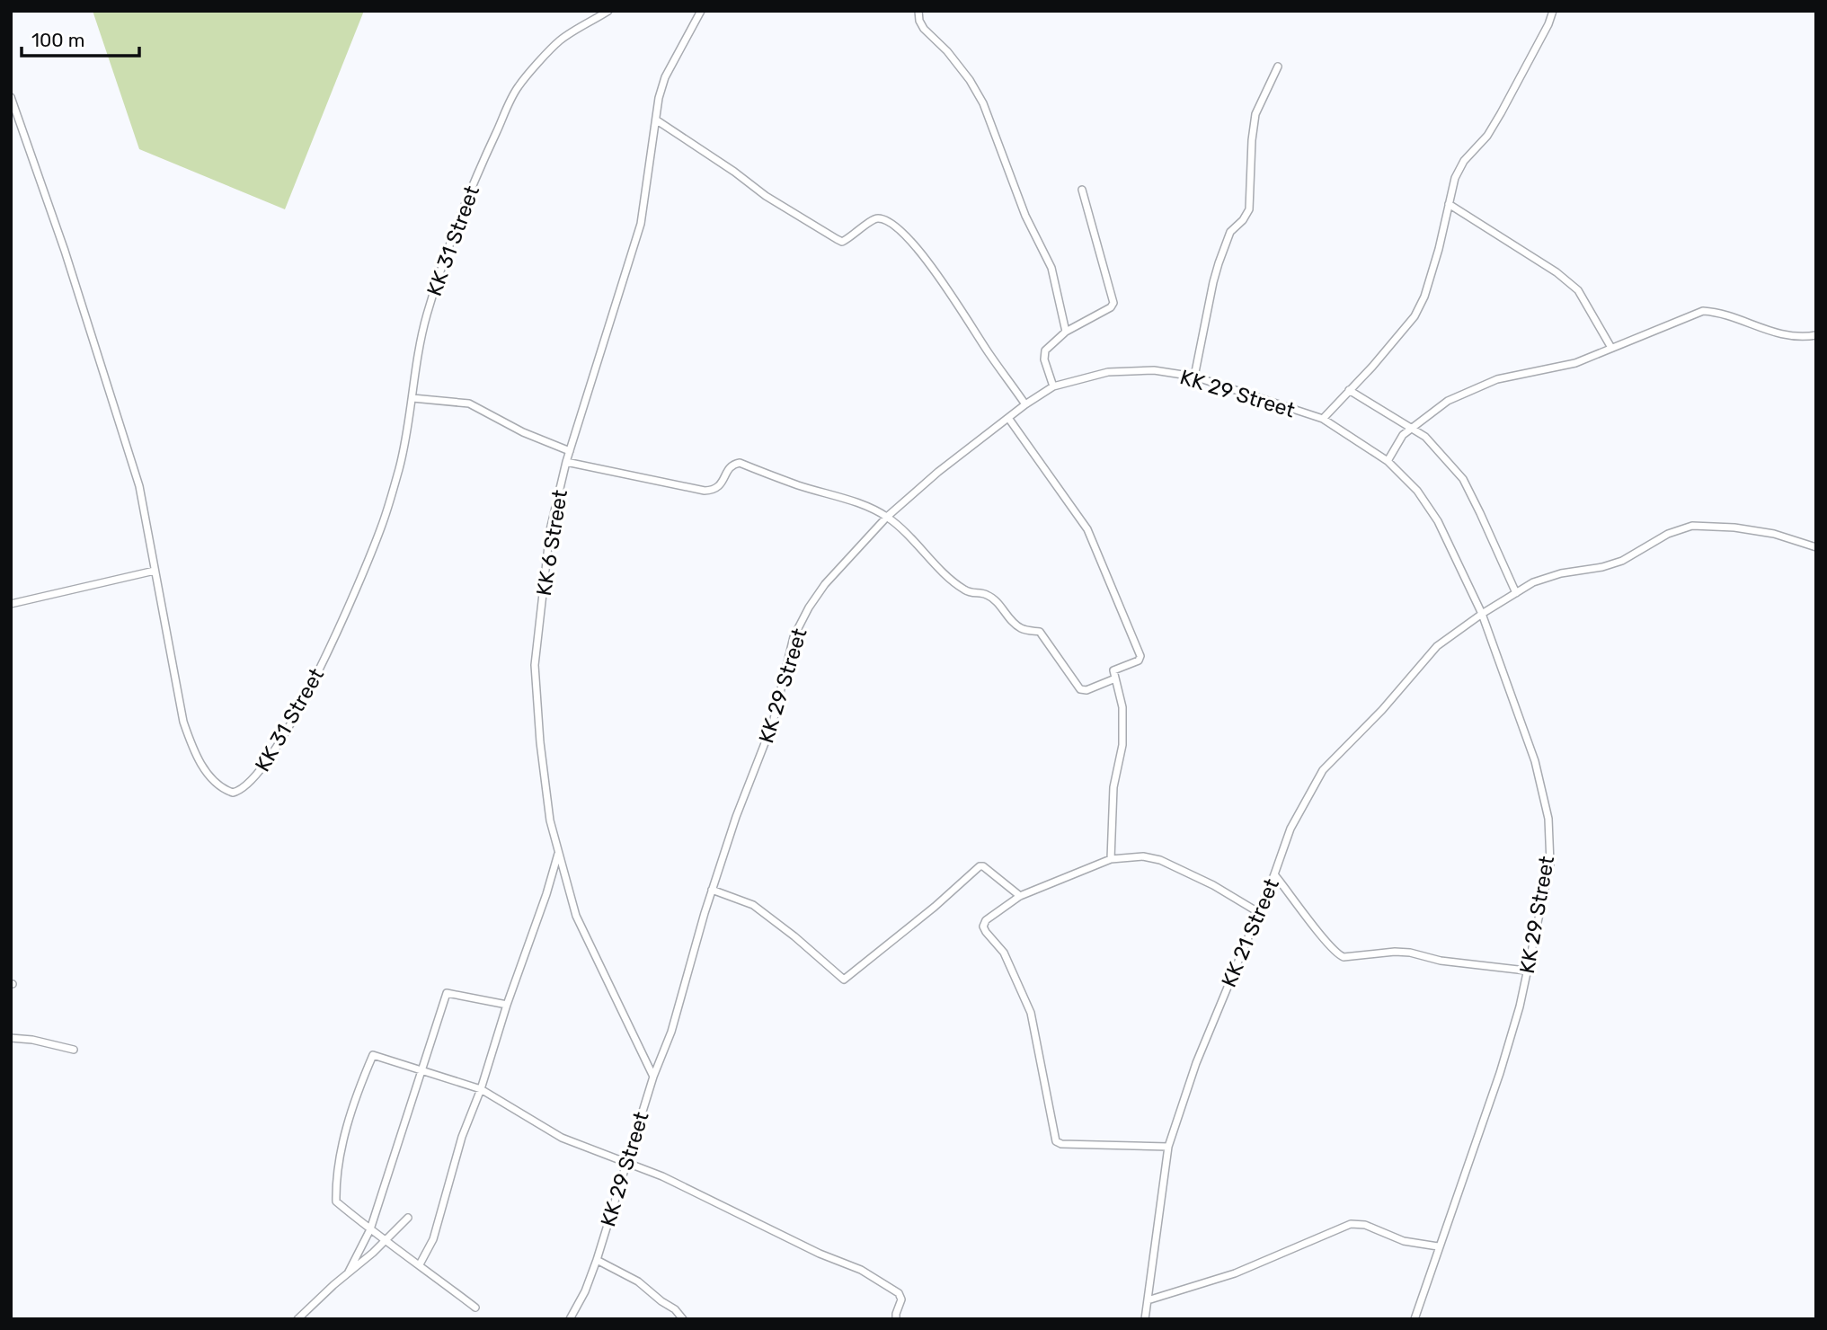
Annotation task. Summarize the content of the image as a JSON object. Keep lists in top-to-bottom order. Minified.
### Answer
{"streets":{"street":["KK 31 Street","KK 29 Street","KK 6 Street","KK 21 Street"]},"crossings":[["KK 29 Street","KK 6 Street"],["KK 29 Street","KK 21 Street"]],"scale_bar":"100 m"}
